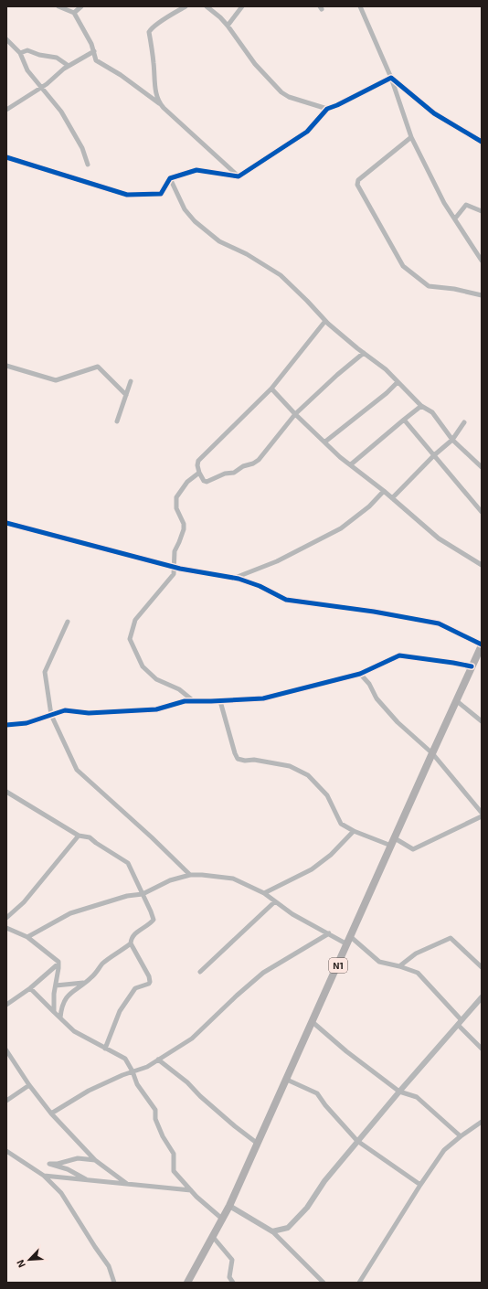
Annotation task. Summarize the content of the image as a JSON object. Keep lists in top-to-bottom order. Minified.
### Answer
{"streets":{"main road":["N1"]},"north":"bottom left"}
